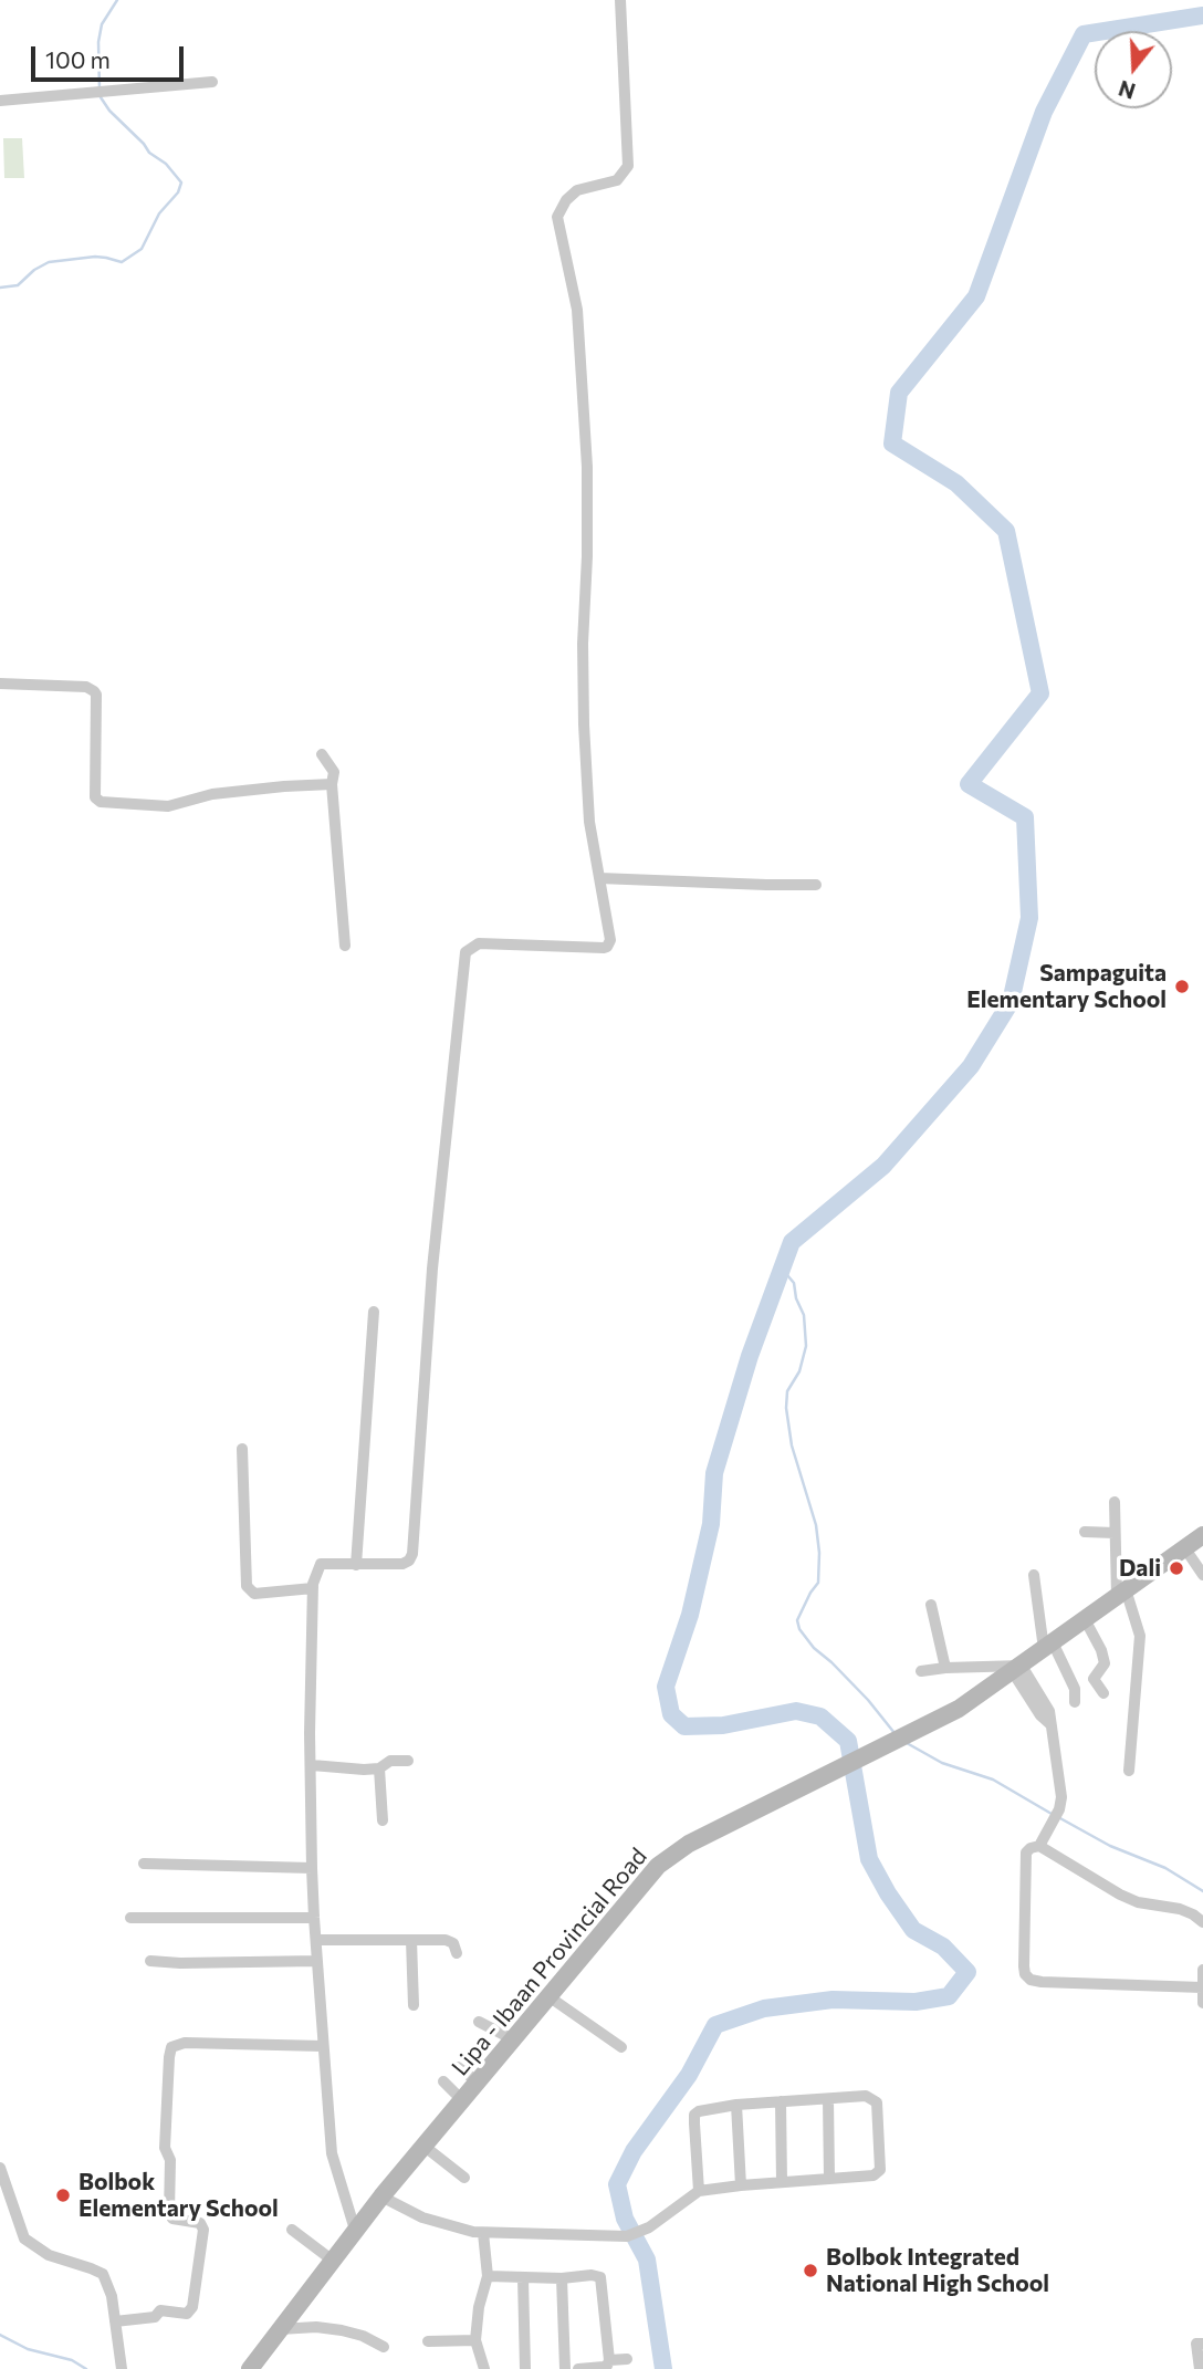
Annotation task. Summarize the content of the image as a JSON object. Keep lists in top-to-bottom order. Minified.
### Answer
{"streets":{"main road":["Lipa - Ibaan Provincial Road"]},"places":["Sampaguita Elementary School","Dali","Bolbok Elementary School","Bolbok Integrated National High School"],"scale_bar":"100 m","north":"bottom"}
